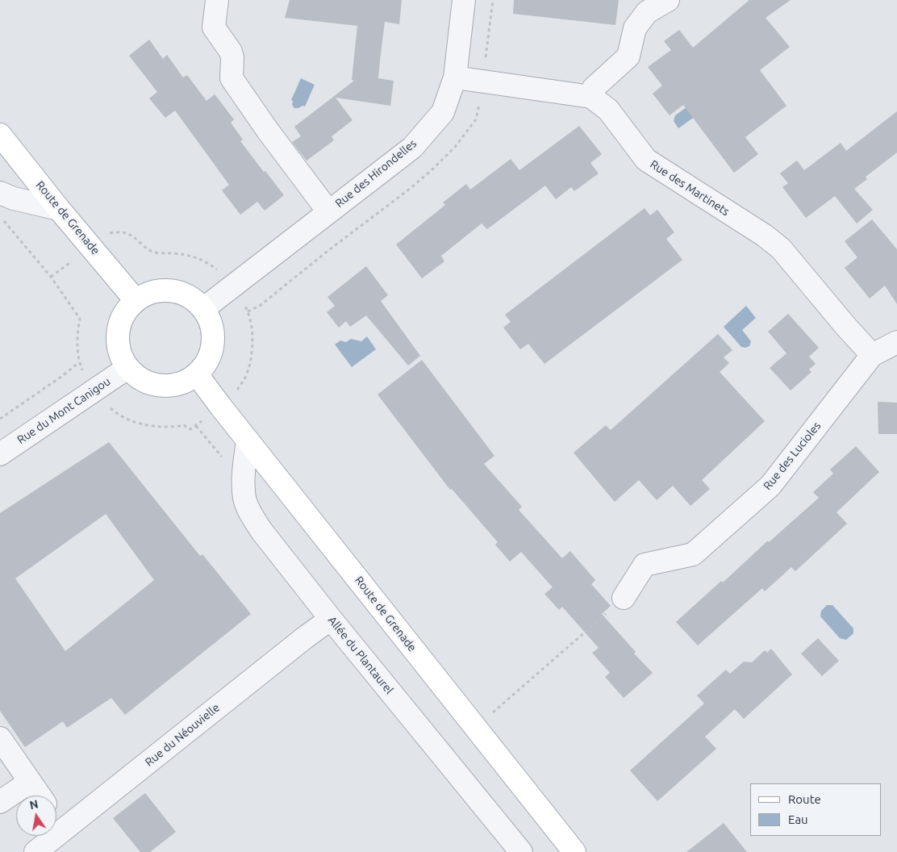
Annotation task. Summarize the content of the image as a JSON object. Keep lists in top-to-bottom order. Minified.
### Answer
{"streets":{"main road":["Route de Grenade"],"street":["Rue des Hirondelles","Rue des Martinets","Rue du Mont Canigou","Rue des Lucioles","Allée du Plantaurel","Rue du Néouvielle"]},"crossings":[["Rue des Hirondelles","Rue des Martinets"],["Rue des Hirondelles","Route de Grenade"],["Rue des Hirondelles","Rue du Mont Canigou"],["Rue des Martinets","Rue des Lucioles"],["Route de Grenade","Rue du Mont Canigou"],["Route de Grenade","Allée du Plantaurel"],["Allée du Plantaurel","Rue du Néouvielle"]],"legend":["Route","Eau"],"north":"top"}
